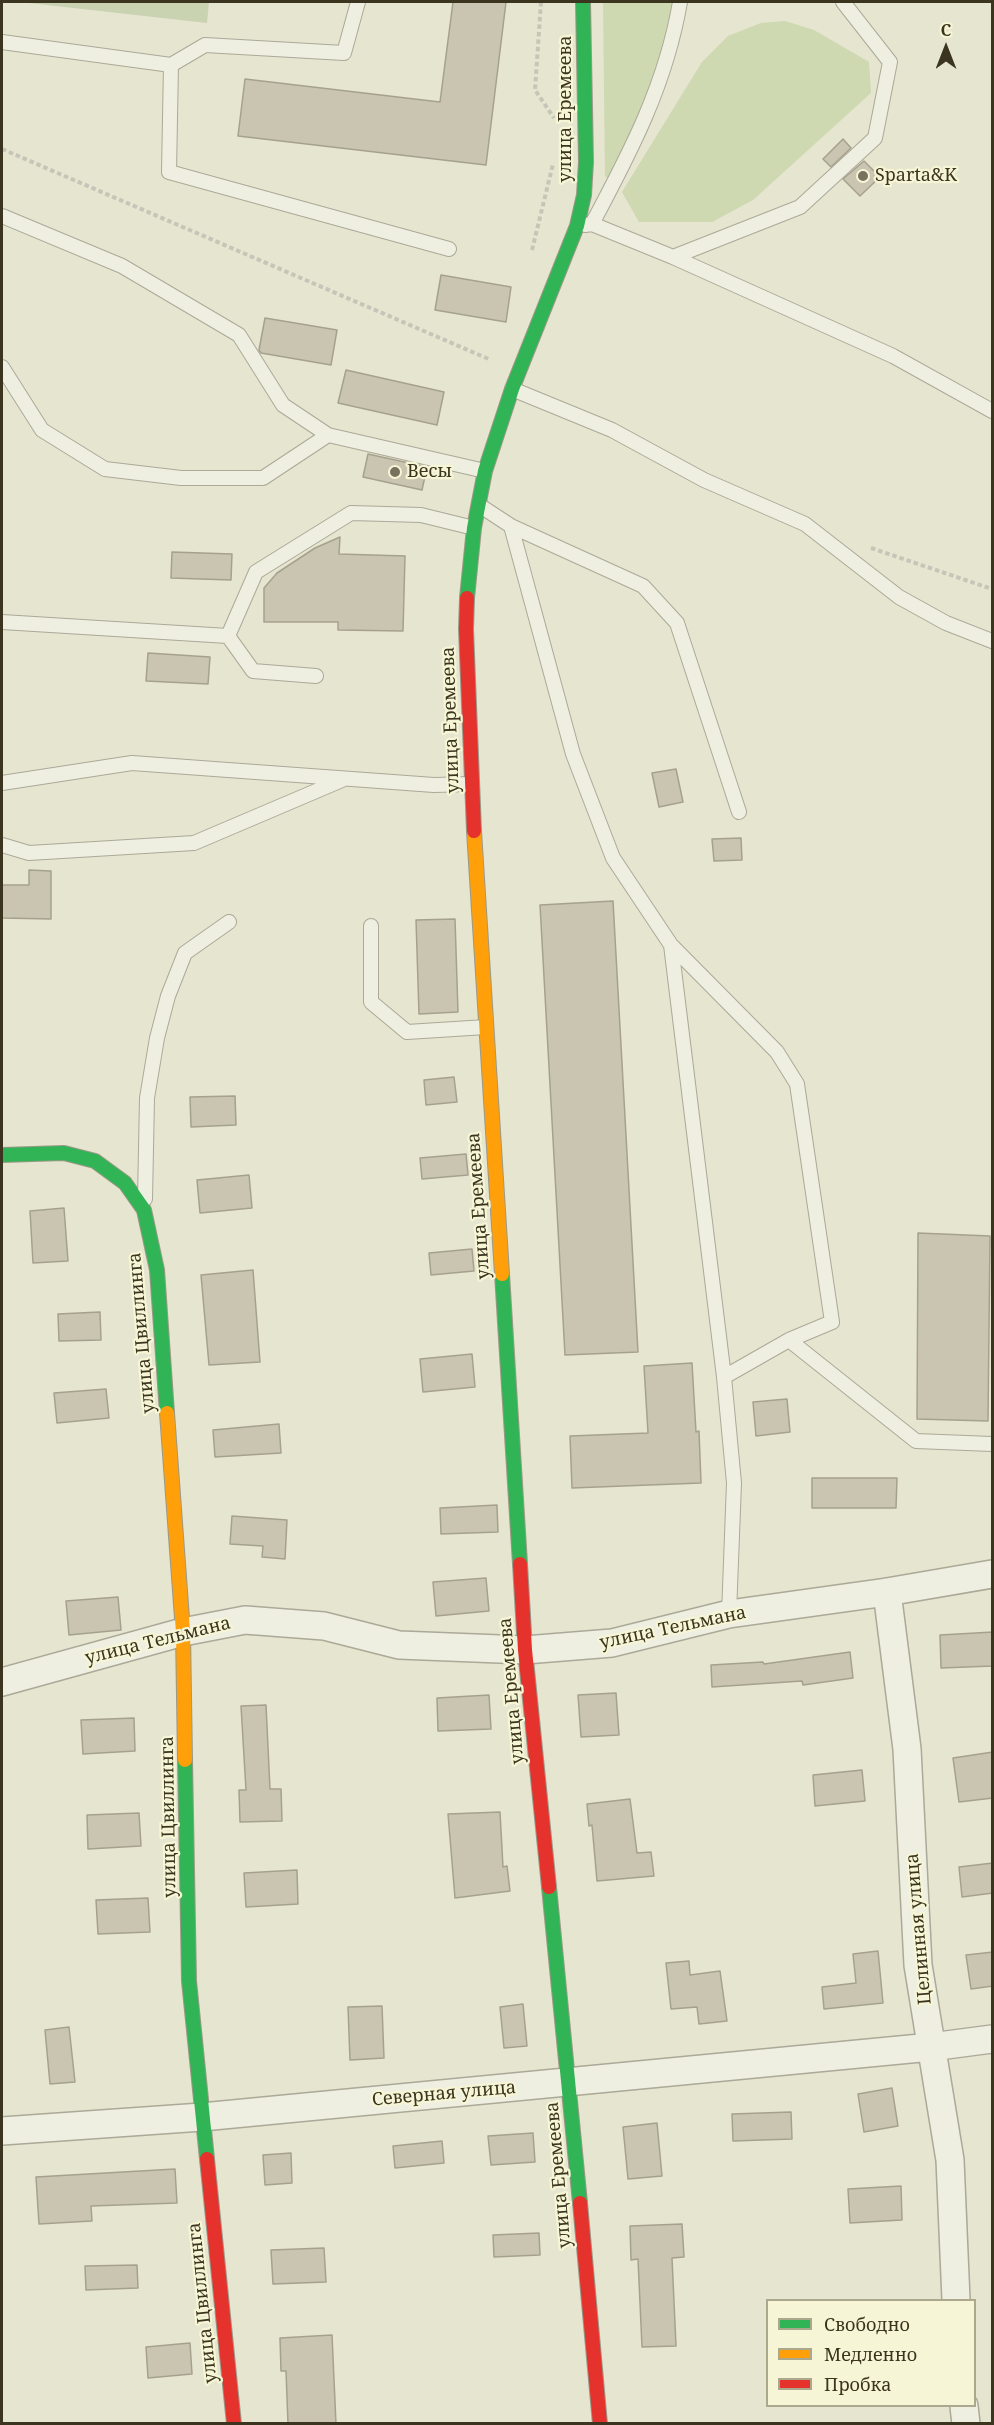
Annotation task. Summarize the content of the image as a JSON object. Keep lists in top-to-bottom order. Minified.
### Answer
{"streets":{"street":["улица Еремеева","улица Цвиллинга","улица Тельмана","Целинная улица","Северная улица"]},"crossings":[["улица Еремеева","улица Тельмана"],["улица Еремеева","Северная улица"],["улица Цвиллинга","улица Тельмана"],["улица Цвиллинга","Северная улица"],["улица Тельмана","Целинная улица"],["Целинная улица","Северная улица"]],"places":["Sparta&K","Весы"],"legend":["Свободно","Медленно","Пробка"],"north":"top"}
